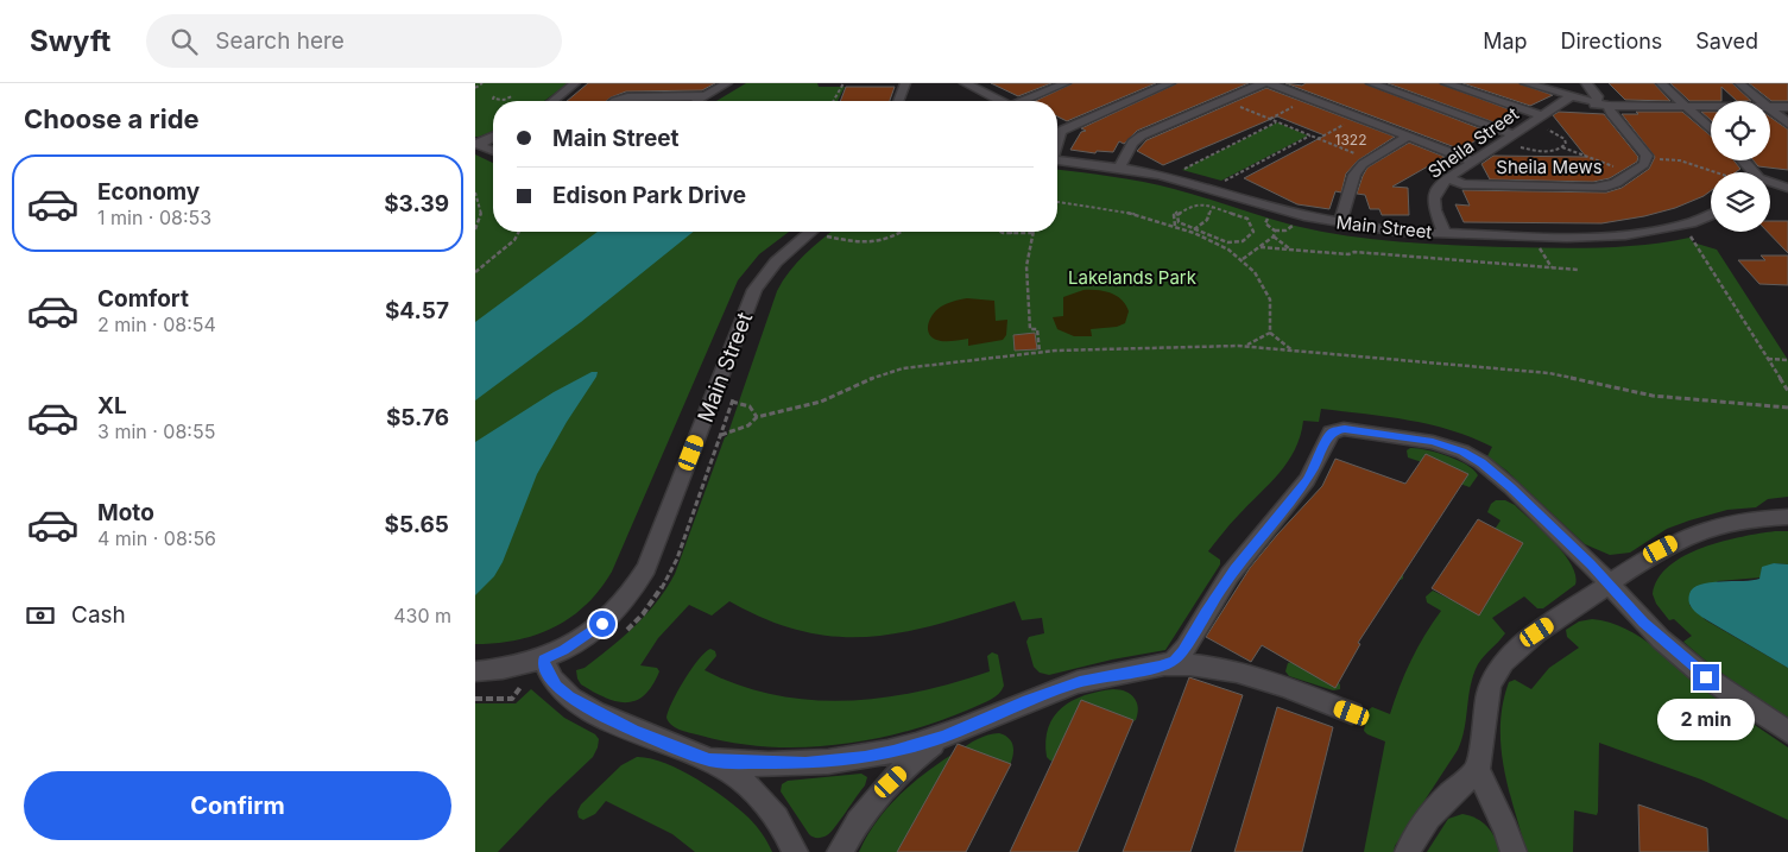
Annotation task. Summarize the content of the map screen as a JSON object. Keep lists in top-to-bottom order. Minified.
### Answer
{"streets":{"street":["Sheila Street","Sheila Mews","Main Street"]},"crossings":[["Sheila Street","Sheila Mews"],["Sheila Street","Main Street"]],"parks":["Lakelands Park"],"house_numbers":["1322"],"page":{"header":"Swyft","search":"Search here","nav":["Map","Directions","Saved"],"heading":"Choose a ride","banner":["Main Street","Edison Park Drive"],"list":[{"name":"Economy","note":"1 min · 08:53","value":"$3.39"},{"name":"Comfort","note":"2 min · 08:54","value":"$4.57"},{"name":"XL","note":"3 min · 08:55","value":"$5.76"},{"name":"Moto","note":"4 min · 08:56","value":"$5.65"}],"pay":["Cash","430 m"],"bubble":"2 min","buttons":"Confirm"}}
